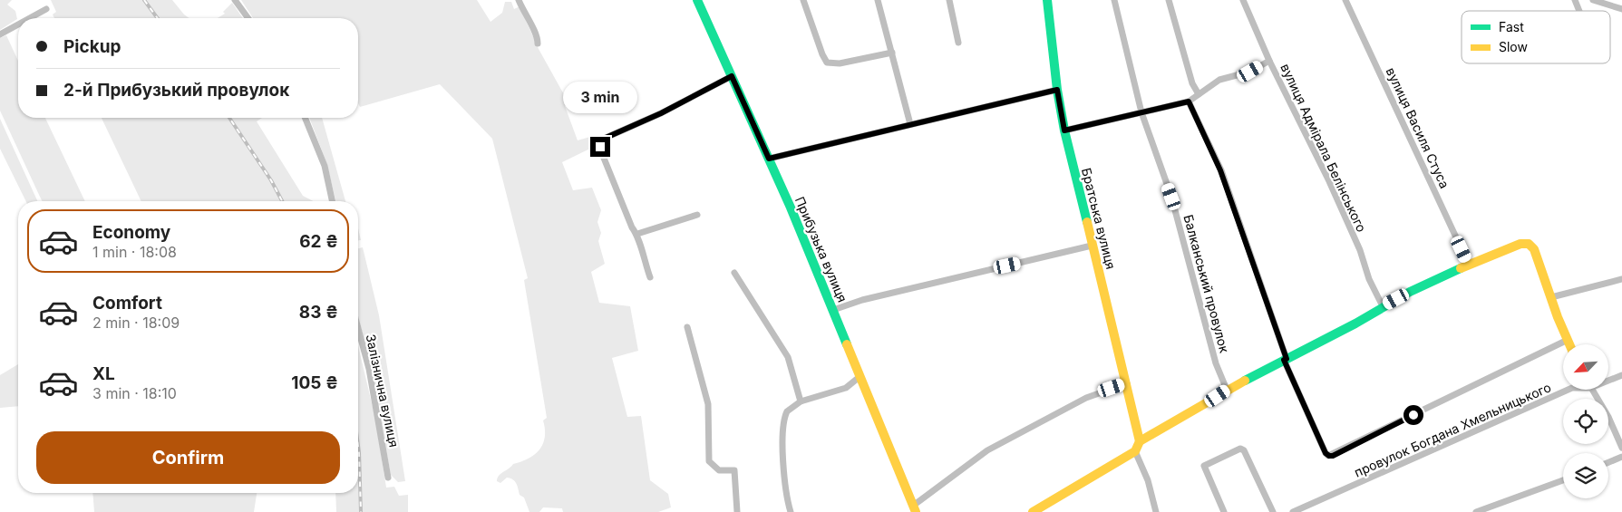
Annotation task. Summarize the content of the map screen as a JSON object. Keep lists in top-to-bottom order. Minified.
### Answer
{"streets":{"street":["вулиця Василя Стуса","вулиця Адмірала Белінського","Братська вулиця","Прибузька вулиця","Балканський провулок","Залізнична вулиця","провулок Богдана Хмельницького"]},"legend":["Fast","Slow"],"north":"bottom left","page":{"banner":["Pickup","2-й Прибузький провулок"],"bubble":"3 min","list":[{"name":"Economy","note":"1 min · 18:08","value":"62 ₴"},{"name":"Comfort","note":"2 min · 18:09","value":"83 ₴"},{"name":"XL","note":"3 min · 18:10","value":"105 ₴"}],"buttons":"Confirm"}}
